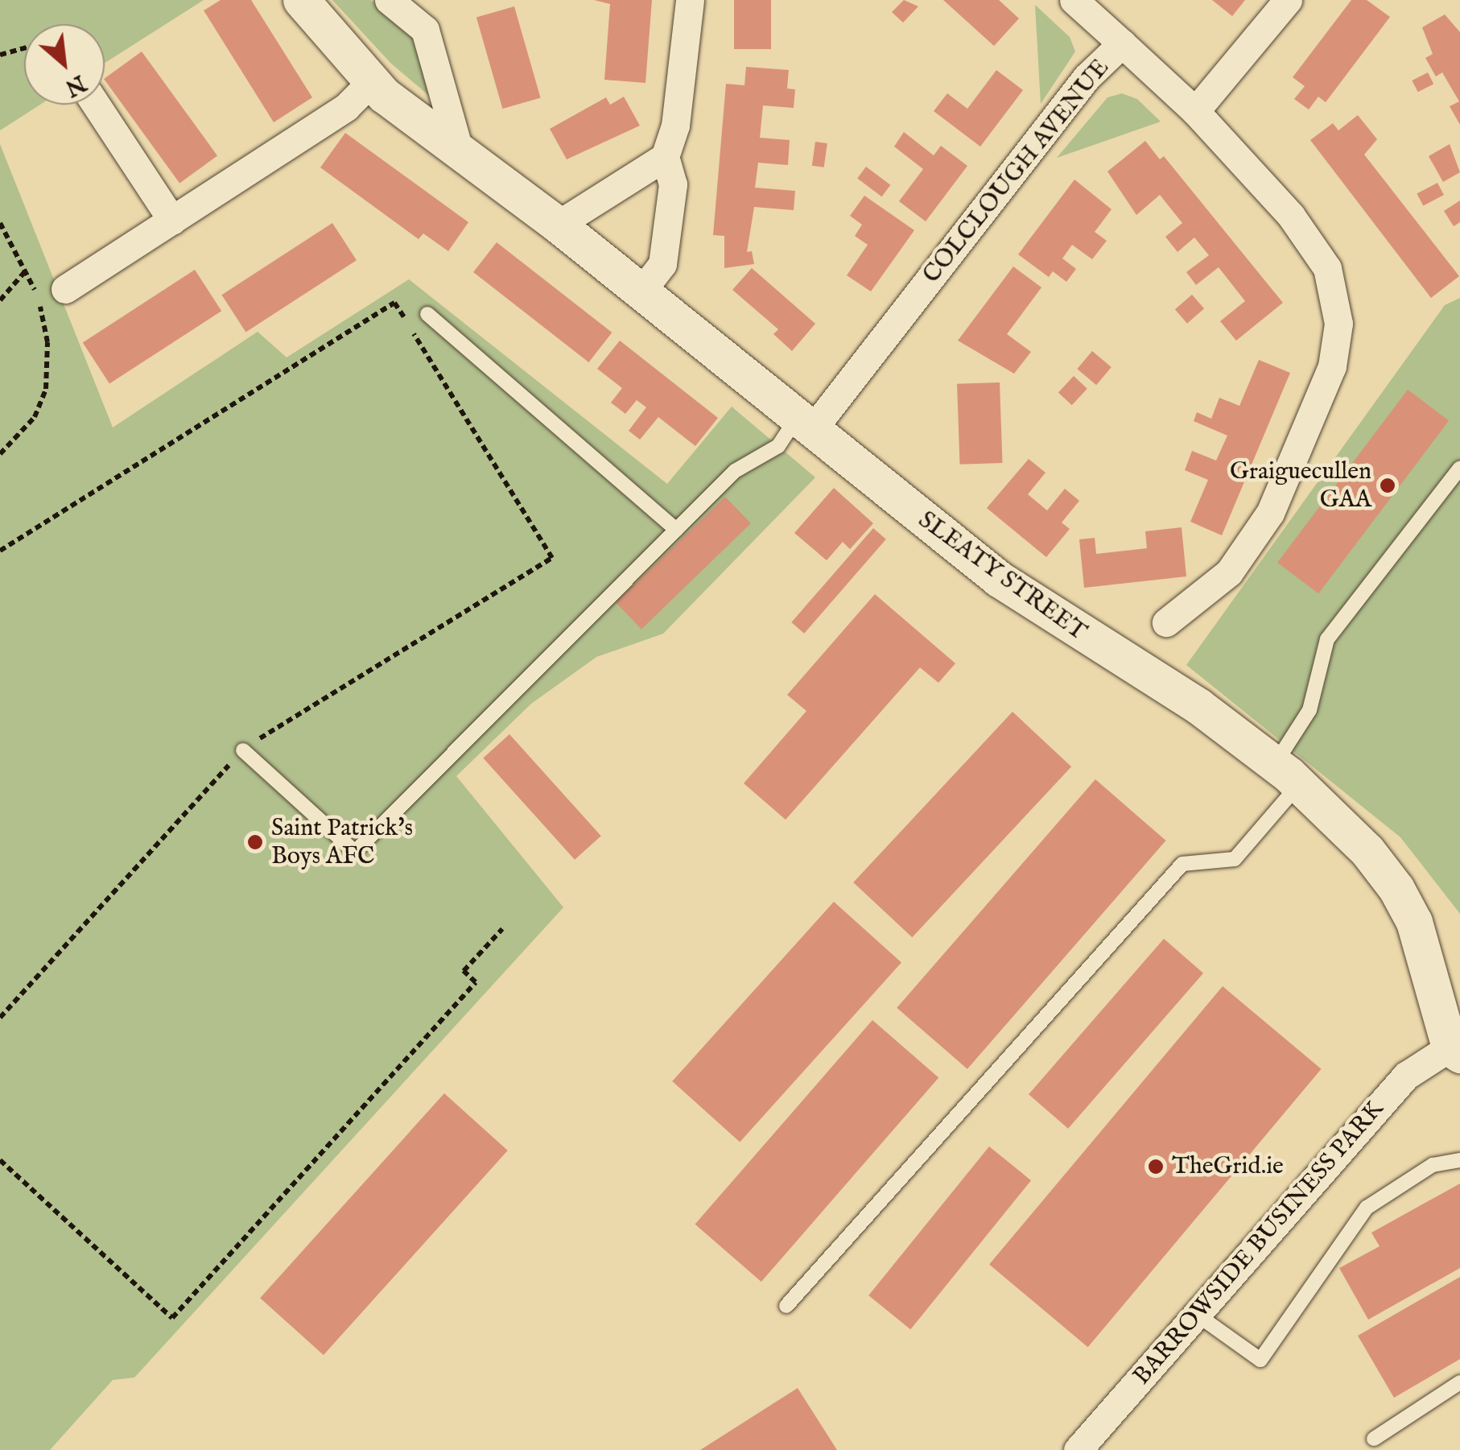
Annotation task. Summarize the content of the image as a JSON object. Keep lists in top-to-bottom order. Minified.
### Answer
{"streets":{"street":["COLCLOUGH AVENUE","SLEATY STREET","BARROWSIDE BUSINESS PARK"]},"crossings":[["COLCLOUGH AVENUE","SLEATY STREET"],["SLEATY STREET","BARROWSIDE BUSINESS PARK"]],"places":["Graiguecullen GAA","Saint Patrick's Boys AFC","TheGrid.ie"],"north":"bottom right"}
